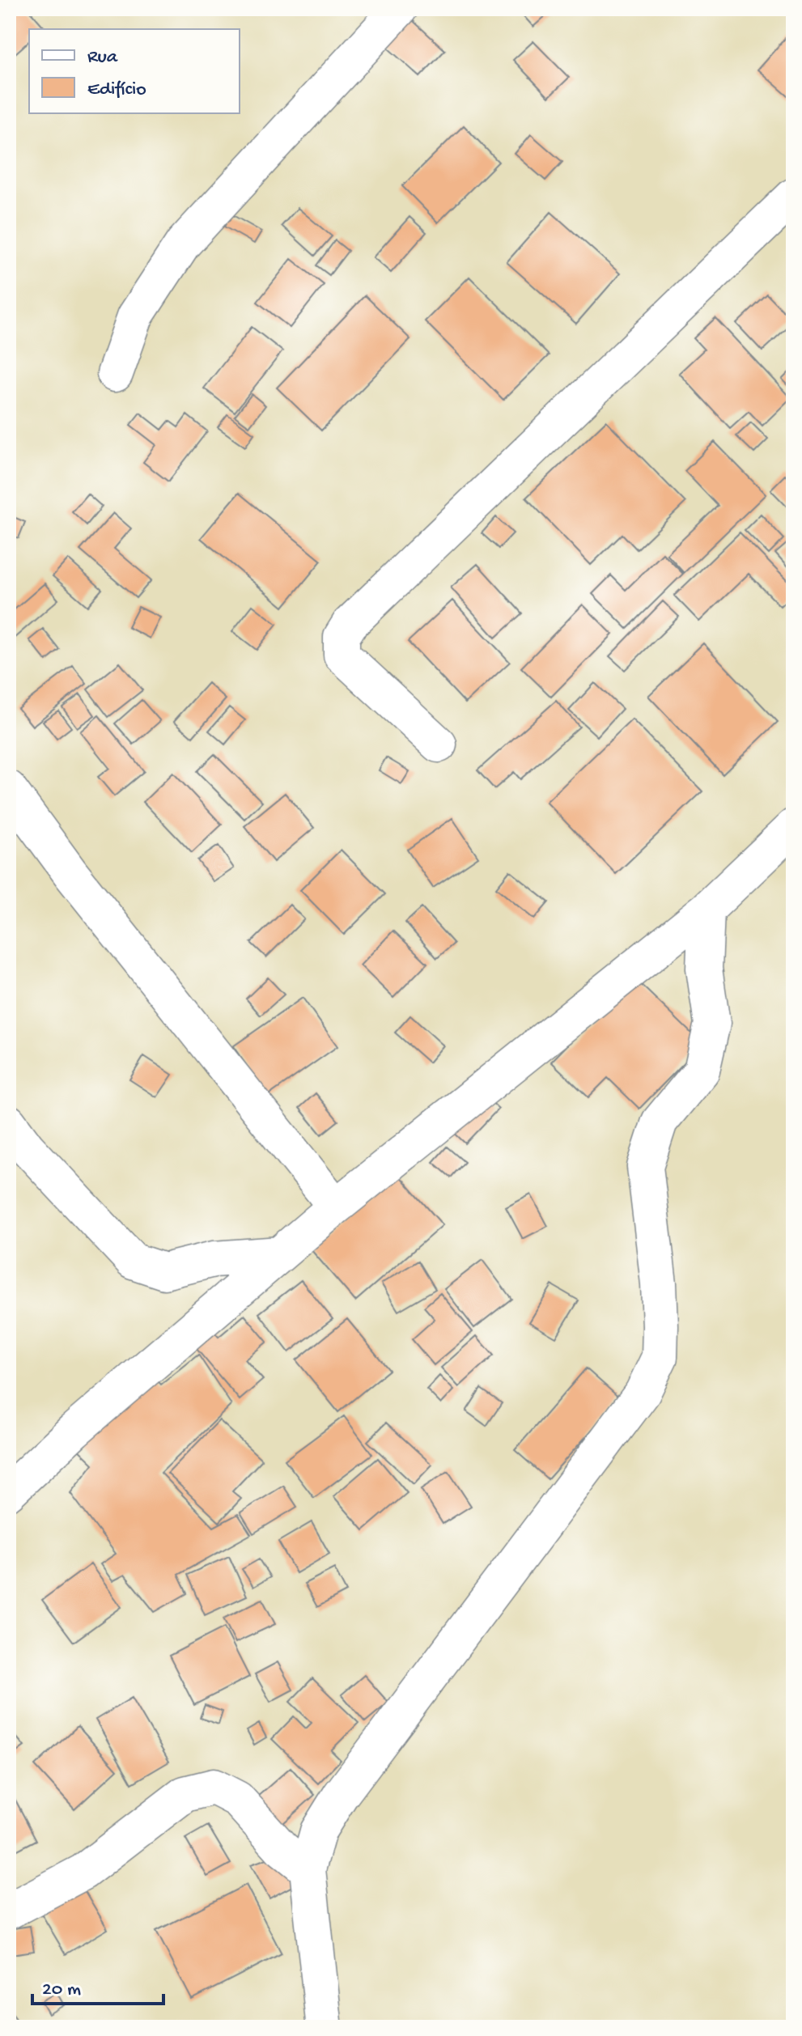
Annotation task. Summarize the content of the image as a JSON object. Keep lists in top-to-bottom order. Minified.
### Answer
{"legend":["Rua","Edifício"],"scale_bar":"20 m"}
